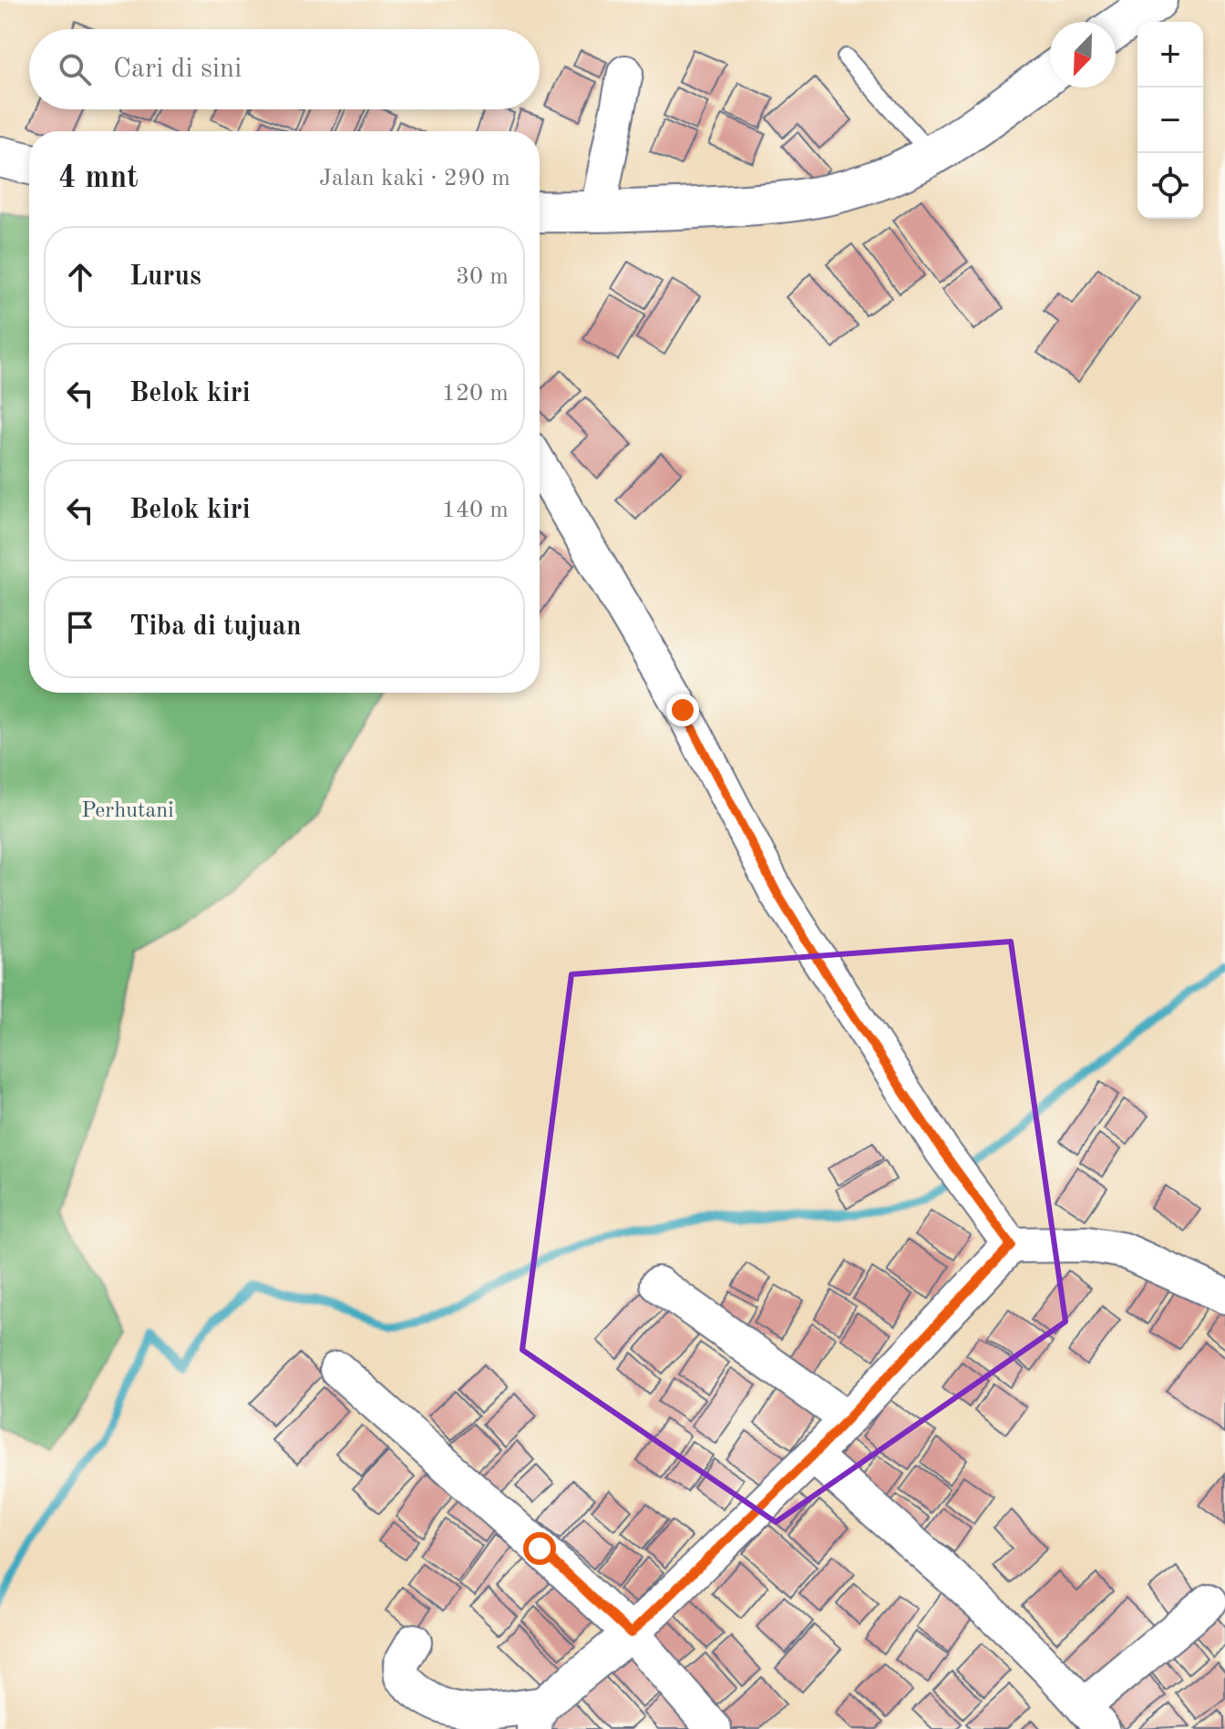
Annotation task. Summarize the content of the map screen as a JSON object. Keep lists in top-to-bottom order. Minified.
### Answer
{"parks":["Perhutani"],"north":"bottom left","page":{"map_buttons":["+","−"],"search":"Cari di sini","heading":["4 mnt","Jalan kaki · 290 m"],"list":[["Lurus","30 m"],["Belok kiri","120 m"],["Belok kiri","140 m"],"Tiba di tujuan"]}}
